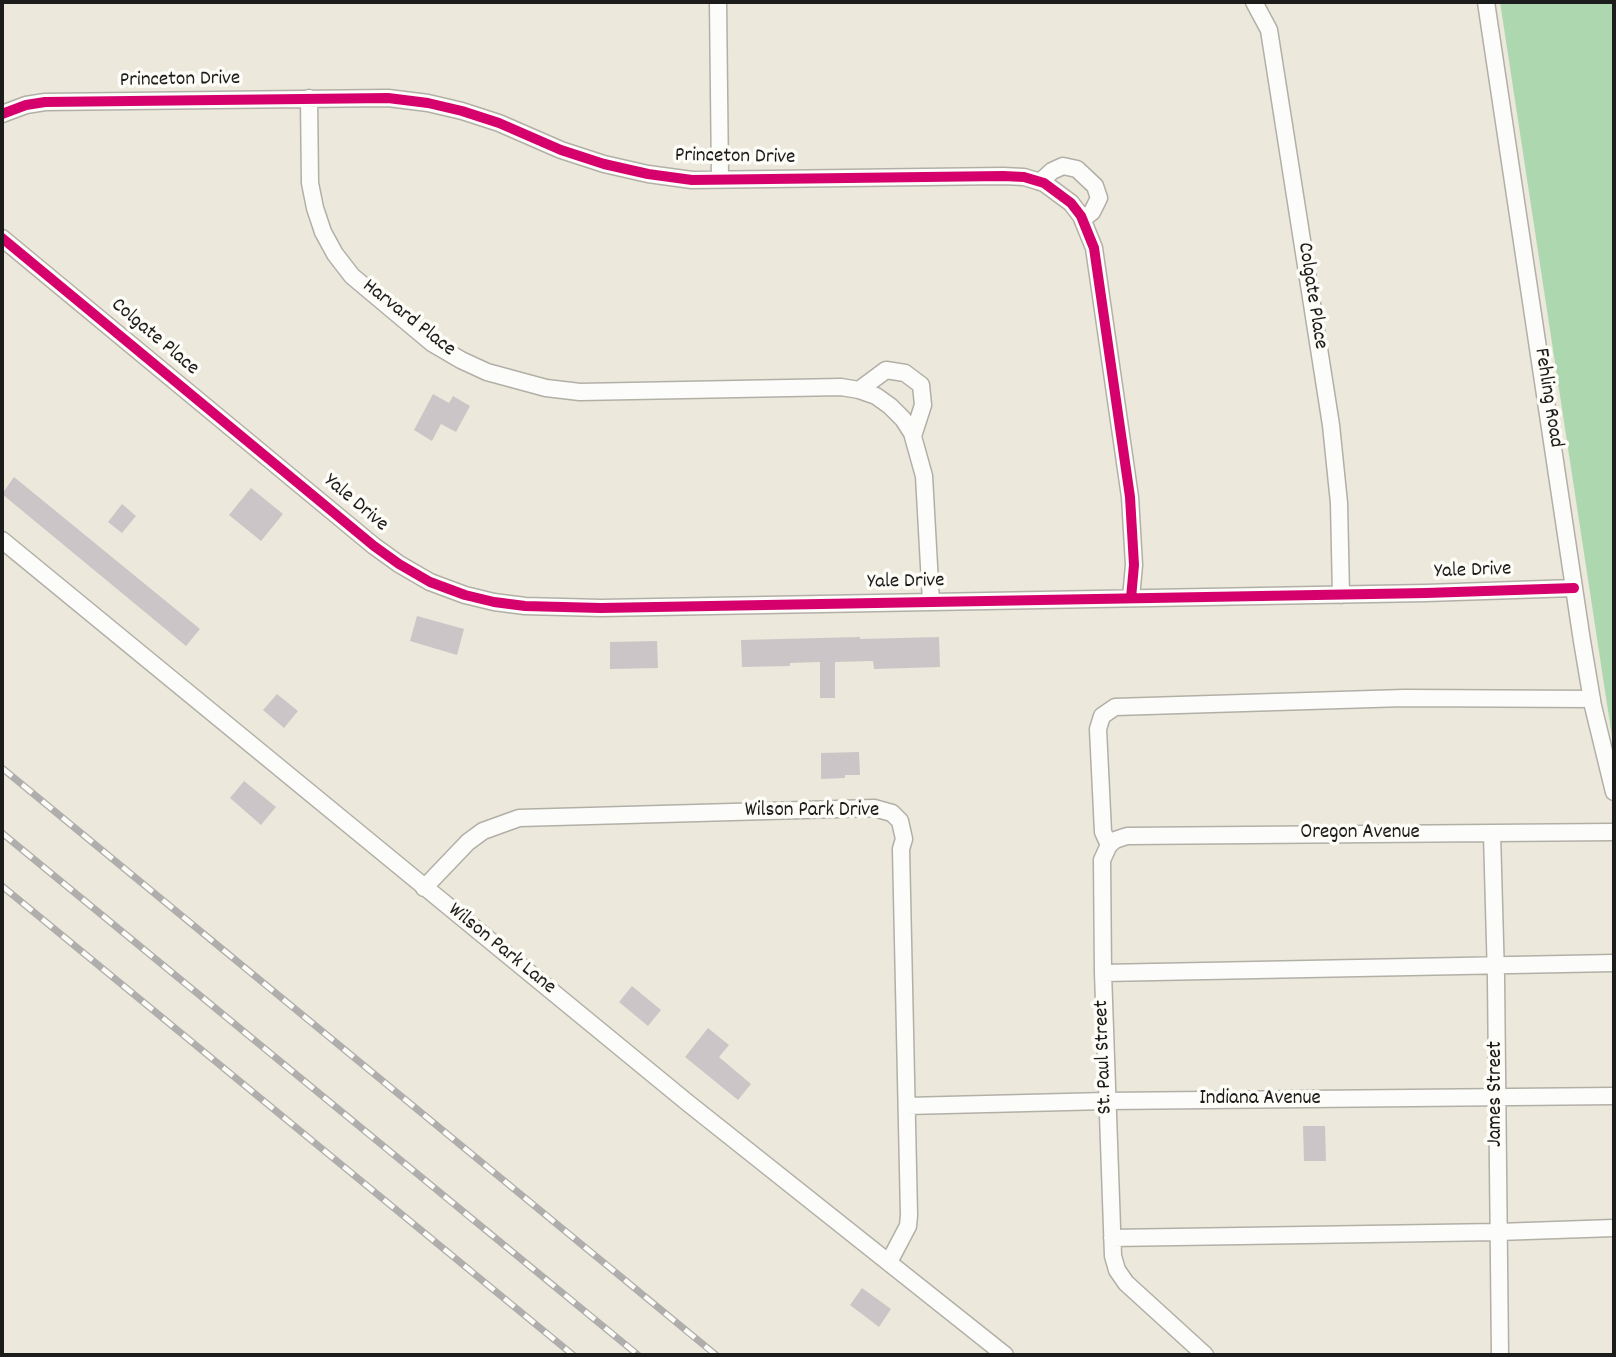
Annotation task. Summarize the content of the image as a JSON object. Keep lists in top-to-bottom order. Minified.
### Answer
{"streets":{"street":["Princeton Drive","Colgate Place","Harvard Place","Fehling Road","Yale Drive","Wilson Park Drive","Oregon Avenue","Wilson Park Lane","St. Paul Street","James Street","Indiana Avenue"]},"crossings":[["Princeton Drive","Harvard Place"],["Princeton Drive","Yale Drive"],["Colgate Place","Yale Drive"],["Harvard Place","Yale Drive"],["Fehling Road","Yale Drive"],["Wilson Park Drive","Wilson Park Lane"],["Wilson Park Drive","Indiana Avenue"],["Oregon Avenue","St. Paul Street"],["Oregon Avenue","James Street"],["St. Paul Street","Indiana Avenue"],["James Street","Indiana Avenue"]]}
